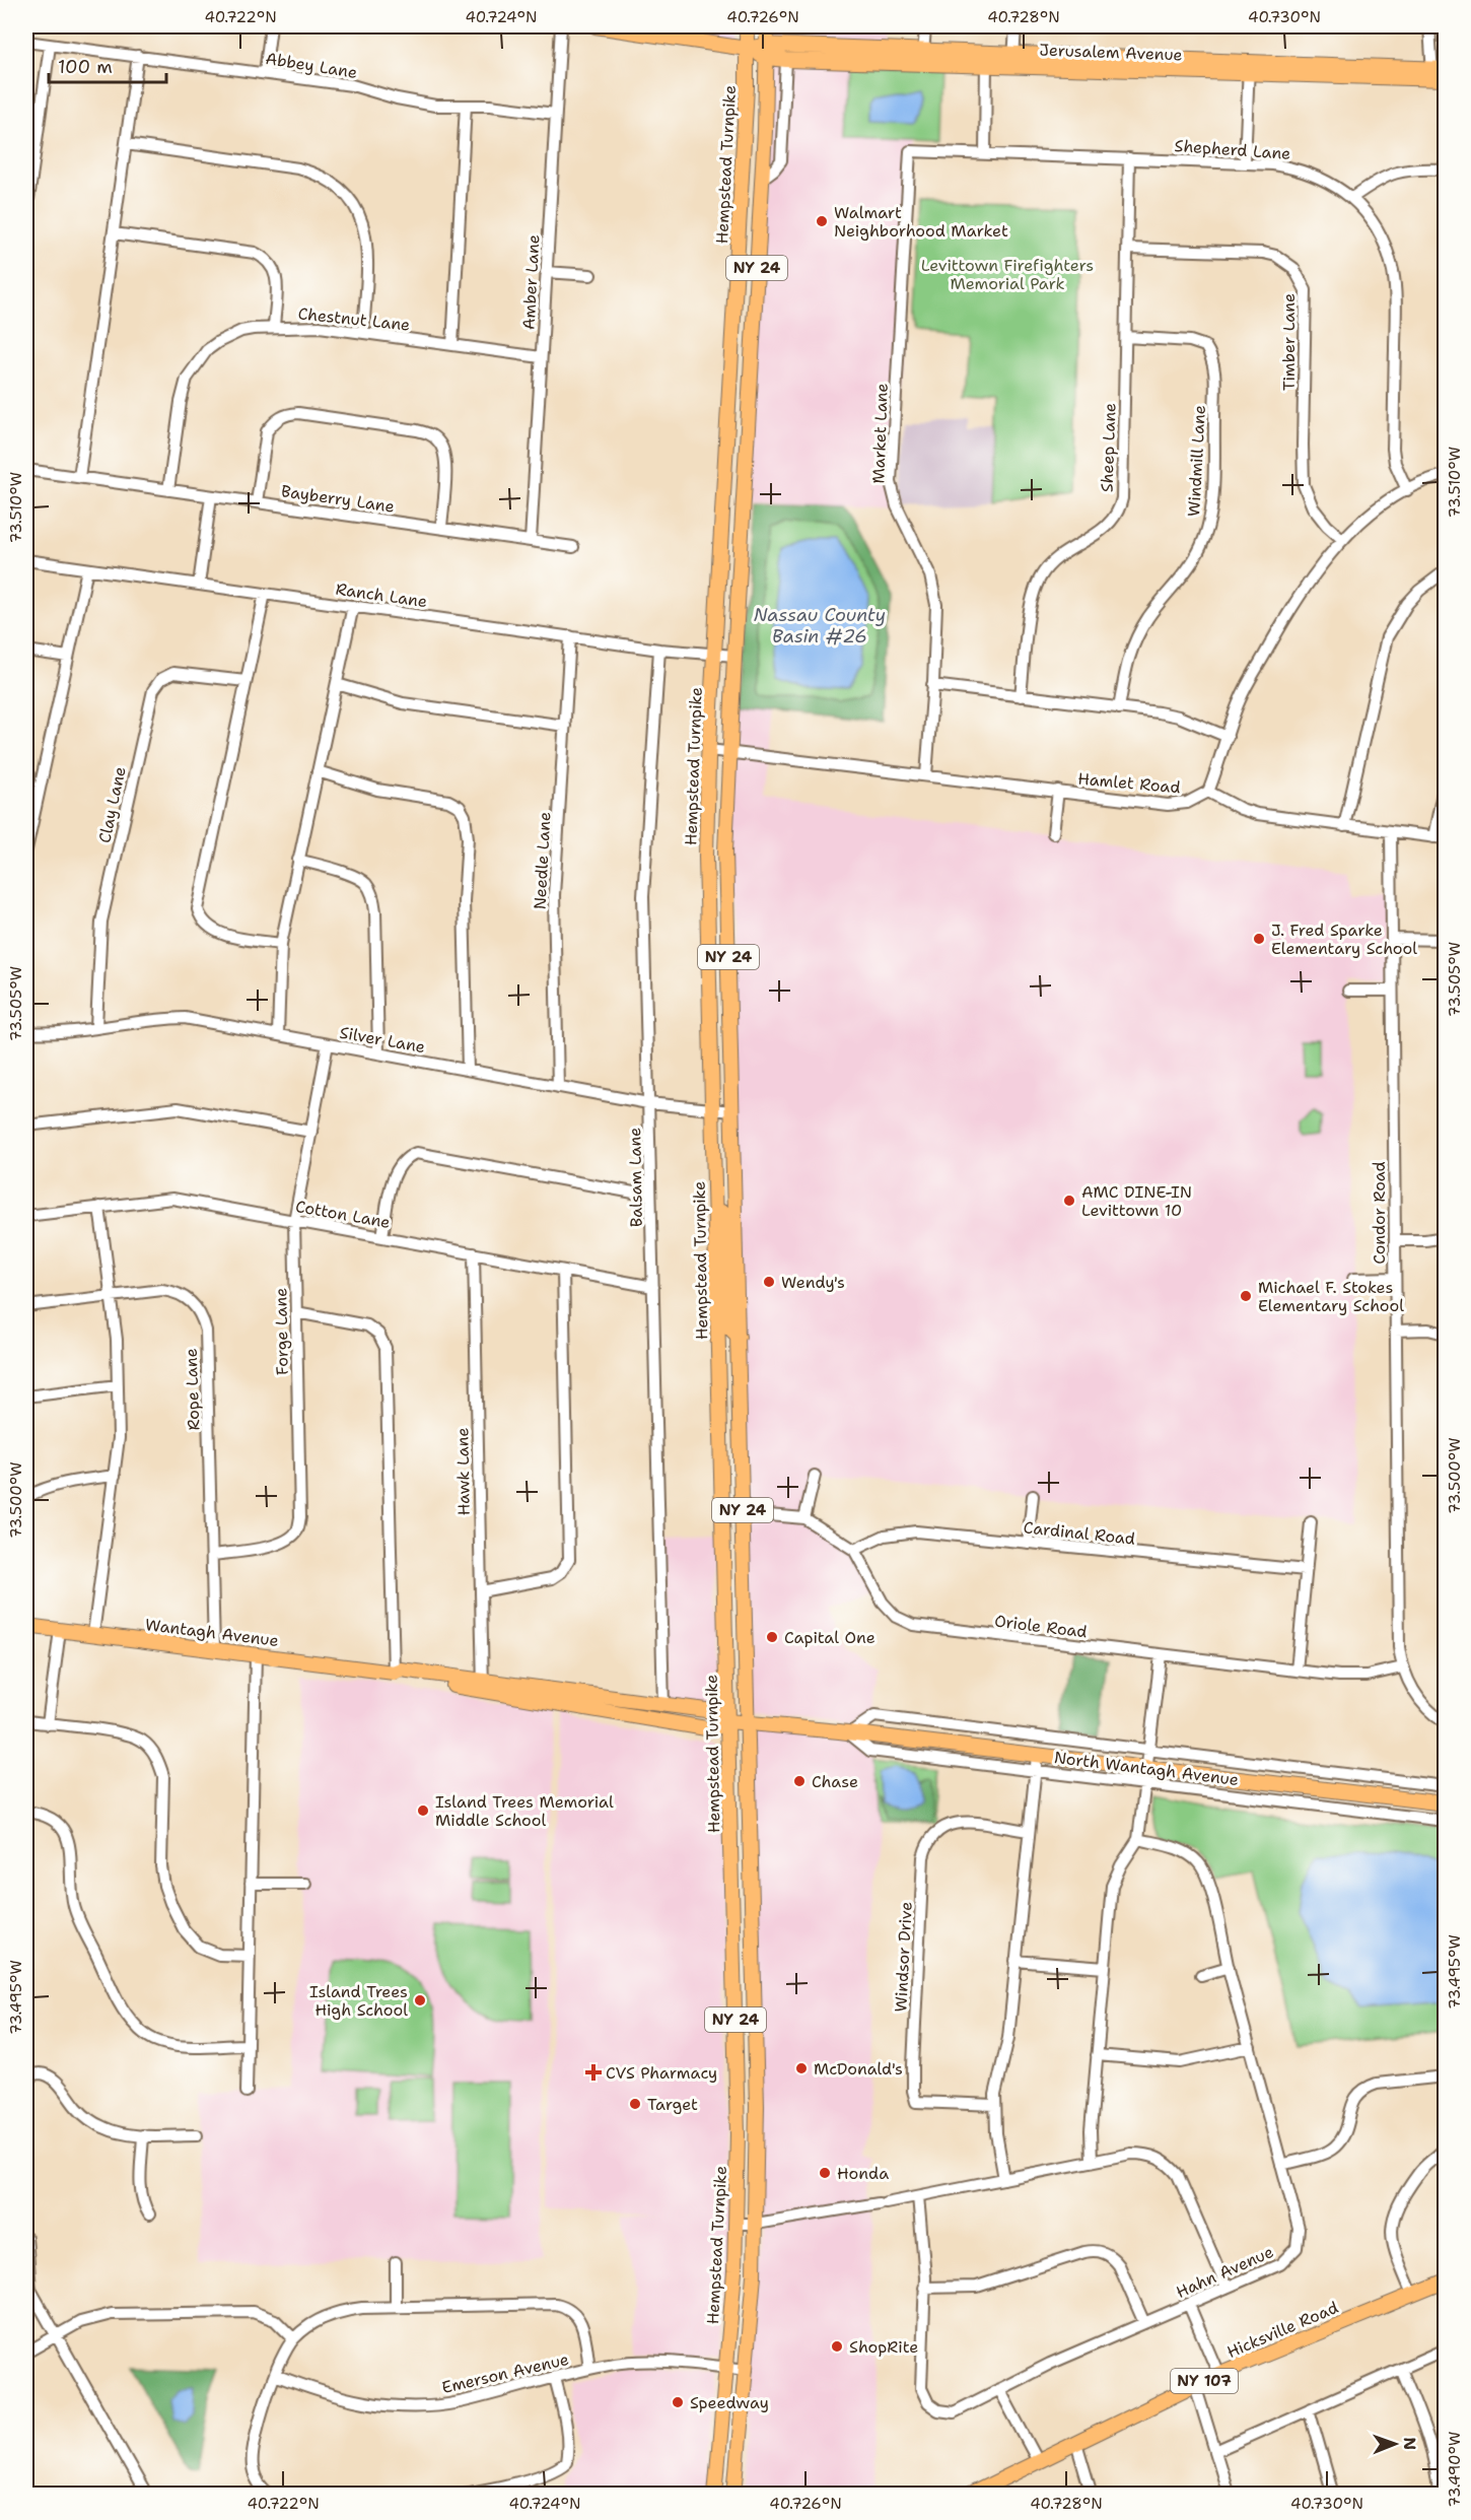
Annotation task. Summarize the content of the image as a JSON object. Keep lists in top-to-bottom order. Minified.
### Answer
{"streets":{"main road":["Jerusalem Avenue","Hempstead Turnpike","NY 24","Wantagh Avenue","North Wantagh Avenue","Hicksville Road","NY 107"],"street":["Abbey Lane","Shepherd Lane","Amber Lane","Chestnut Lane","Timber Lane","Market Lane","Sheep Lane","Windmill Lane","Bayberry Lane","Ranch Lane","Hamlet Road","Clay Lane","Needle Lane","Silver Lane","Balsam Lane","Condor Road","Cotton Lane","Forge Lane","Rope Lane","Hawk Lane","Cardinal Road","Oriole Road","Windsor Drive","Hahn Avenue","Emerson Avenue"]},"crossings":[["Jerusalem Avenue","Hempstead Turnpike"],["Jerusalem Avenue","NY 24"],["Abbey Lane","Amber Lane"],["Shepherd Lane","Market Lane"],["Shepherd Lane","Sheep Lane"],["Hempstead Turnpike","Ranch Lane"],["Hempstead Turnpike","Hamlet Road"],["Hempstead Turnpike","Silver Lane"],["Hempstead Turnpike","Oriole Road"],["Hempstead Turnpike","Wantagh Avenue"],["Hempstead Turnpike","Emerson Avenue"],["NY 24","Ranch Lane"],["NY 24","Hamlet Road"],["NY 24","Silver Lane"],["NY 24","Oriole Road"],["NY 24","Wantagh Avenue"],["NY 24","North Wantagh Avenue"],["NY 24","Emerson Avenue"],["Amber Lane","Chestnut Lane"],["Amber Lane","Bayberry Lane"],["Chestnut Lane","Bayberry Lane"],["Timber Lane","Sheep Lane"],["Market Lane","Hamlet Road"],["Sheep Lane","Windmill Lane"],["Ranch Lane","Needle Lane"],["Ranch Lane","Balsam Lane"],["Clay Lane","Silver Lane"],["Needle Lane","Silver Lane"],["Silver Lane","Balsam Lane"],["Silver Lane","Forge Lane"],["Balsam Lane","Cotton Lane"],["Balsam Lane","Wantagh Avenue"],["Condor Road","Oriole Road"],["Cotton Lane","Forge Lane"],["Cotton Lane","Hawk Lane"],["Forge Lane","Rope Lane"],["Rope Lane","Wantagh Avenue"],["Hawk Lane","Wantagh Avenue"],["Cardinal Road","Oriole Road"],["Wantagh Avenue","North Wantagh Avenue"]],"water":["Nassau County Basin #26"],"parks":["Levittown Firefighters Memorial Park"],"places":{"other":["Walmart Neighborhood Market","J. Fred Sparke Elementary School","AMC DINE-IN Levittown 10","Wendy's","Michael F. Stokes Elementary School","Capital One","Chase","Island Trees Memorial Middle School","Island Trees High School","McDonald's","Target","Honda","ShopRite","Speedway"],"health":["CVS Pharmacy"]},"scale_bar":"100 m","north":"right","coordinates":["40.722°N","40.724°N","40.726°N","40.728°N","40.730°N","73.510°W","73.505°W","73.500°W","73.495°W","73.490°W"]}
